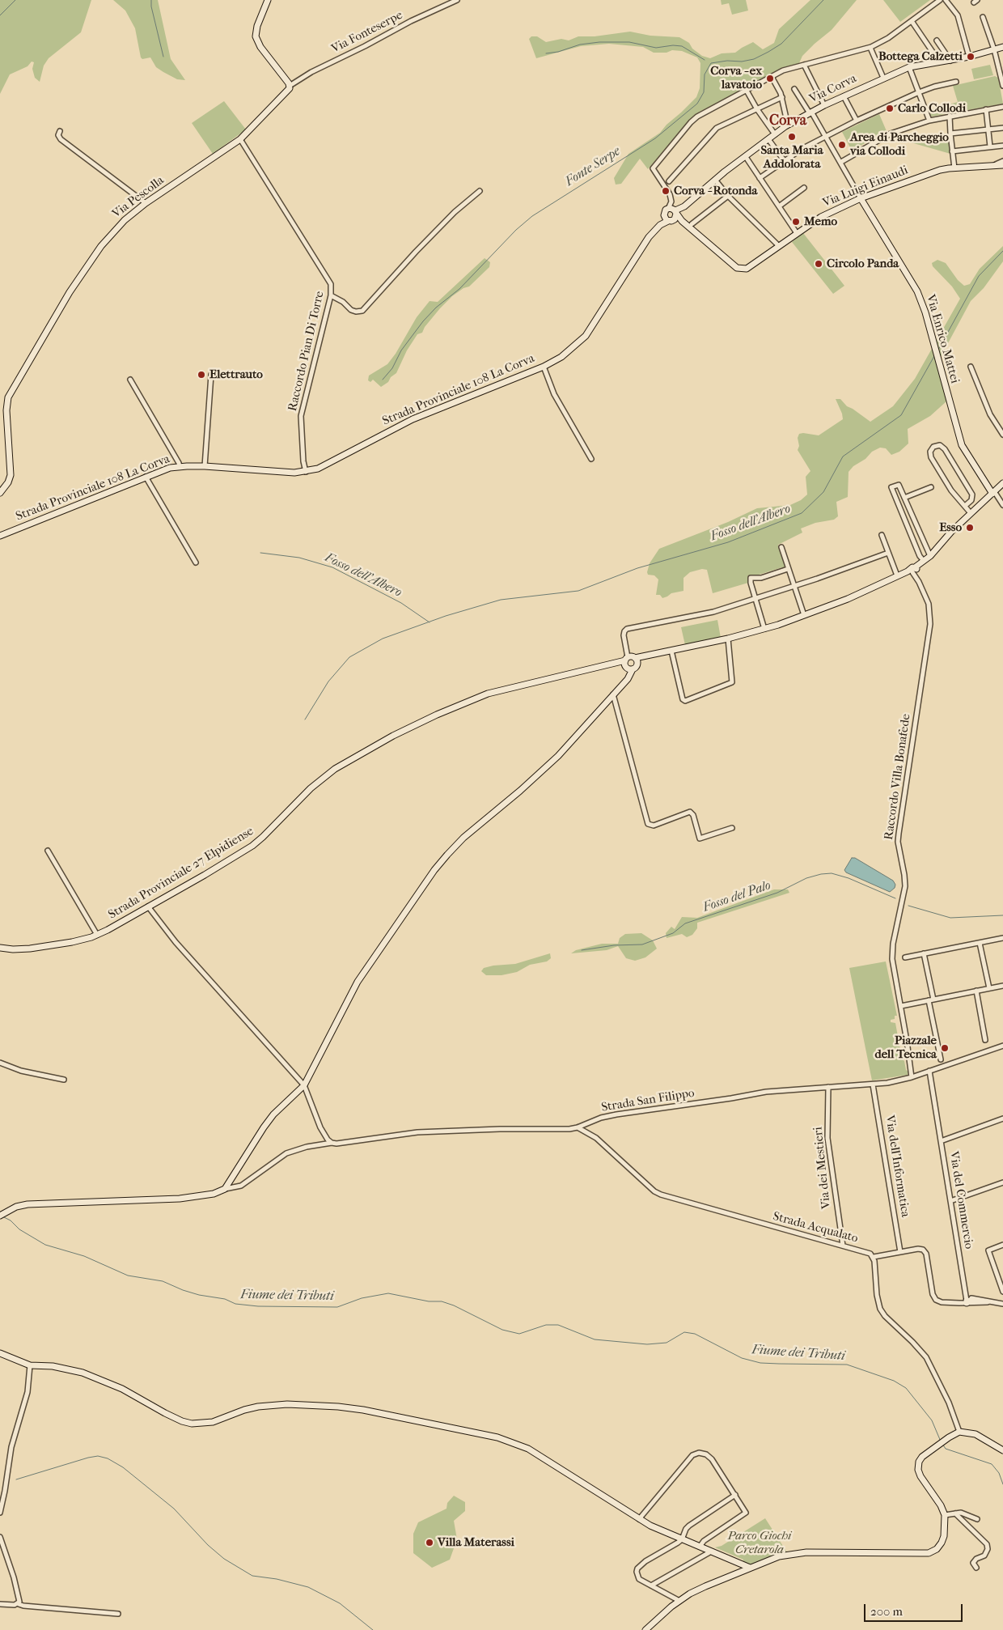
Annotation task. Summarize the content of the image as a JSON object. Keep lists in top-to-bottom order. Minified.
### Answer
{"streets":{"street":["Via Fonteserpe","Via Corva","Via Luigi Einaudi","Via Pescolla","Via Enrico Mattei","Raccordo Pian Di Torre","Strada Provinciale 108 La Corva","Raccordo Villa Bonafede","Strada Provinciale 27 Elpidiense","Strada San Filippo","Via dell'Informatica","Via dei Mestieri","Via del Commercio","Strada Acqualato"]},"crossings":[["Via Fonteserpe","Via Pescolla"],["Via Corva","Via Luigi Einaudi"],["Via Corva","Via Enrico Mattei"],["Via Corva","Strada Provinciale 108 La Corva"],["Via Luigi Einaudi","Via Enrico Mattei"],["Via Luigi Einaudi","Strada Provinciale 108 La Corva"],["Via Pescolla","Raccordo Pian Di Torre"],["Via Enrico Mattei","Strada Provinciale 27 Elpidiense"],["Raccordo Pian Di Torre","Strada Provinciale 108 La Corva"],["Raccordo Villa Bonafede","Strada Provinciale 27 Elpidiense"],["Raccordo Villa Bonafede","Strada San Filippo"],["Strada San Filippo","Via dell'Informatica"],["Strada San Filippo","Via dei Mestieri"],["Strada San Filippo","Via del Commercio"],["Strada San Filippo","Strada Acqualato"],["Via dei Mestieri","Strada Acqualato"]],"districts":["Corva"],"water":["Fonte Serpe","Fosso dell'Albero","Fosso del Palo","Fiume dei Tributi"],"parks":["Parco Giochi Cretarola"],"places":["Bottega Calzetti","Corva - ex lavatoio","Carlo Collodi","Santa Maria Addolorata","Area di Parcheggio via Collodi","Corva - Rotonda","Memo","Circolo Panda","Elettrauto","Esso","Piazzale dell Tecnica","Villa Materassi"],"scale_bar":"200 m"}
